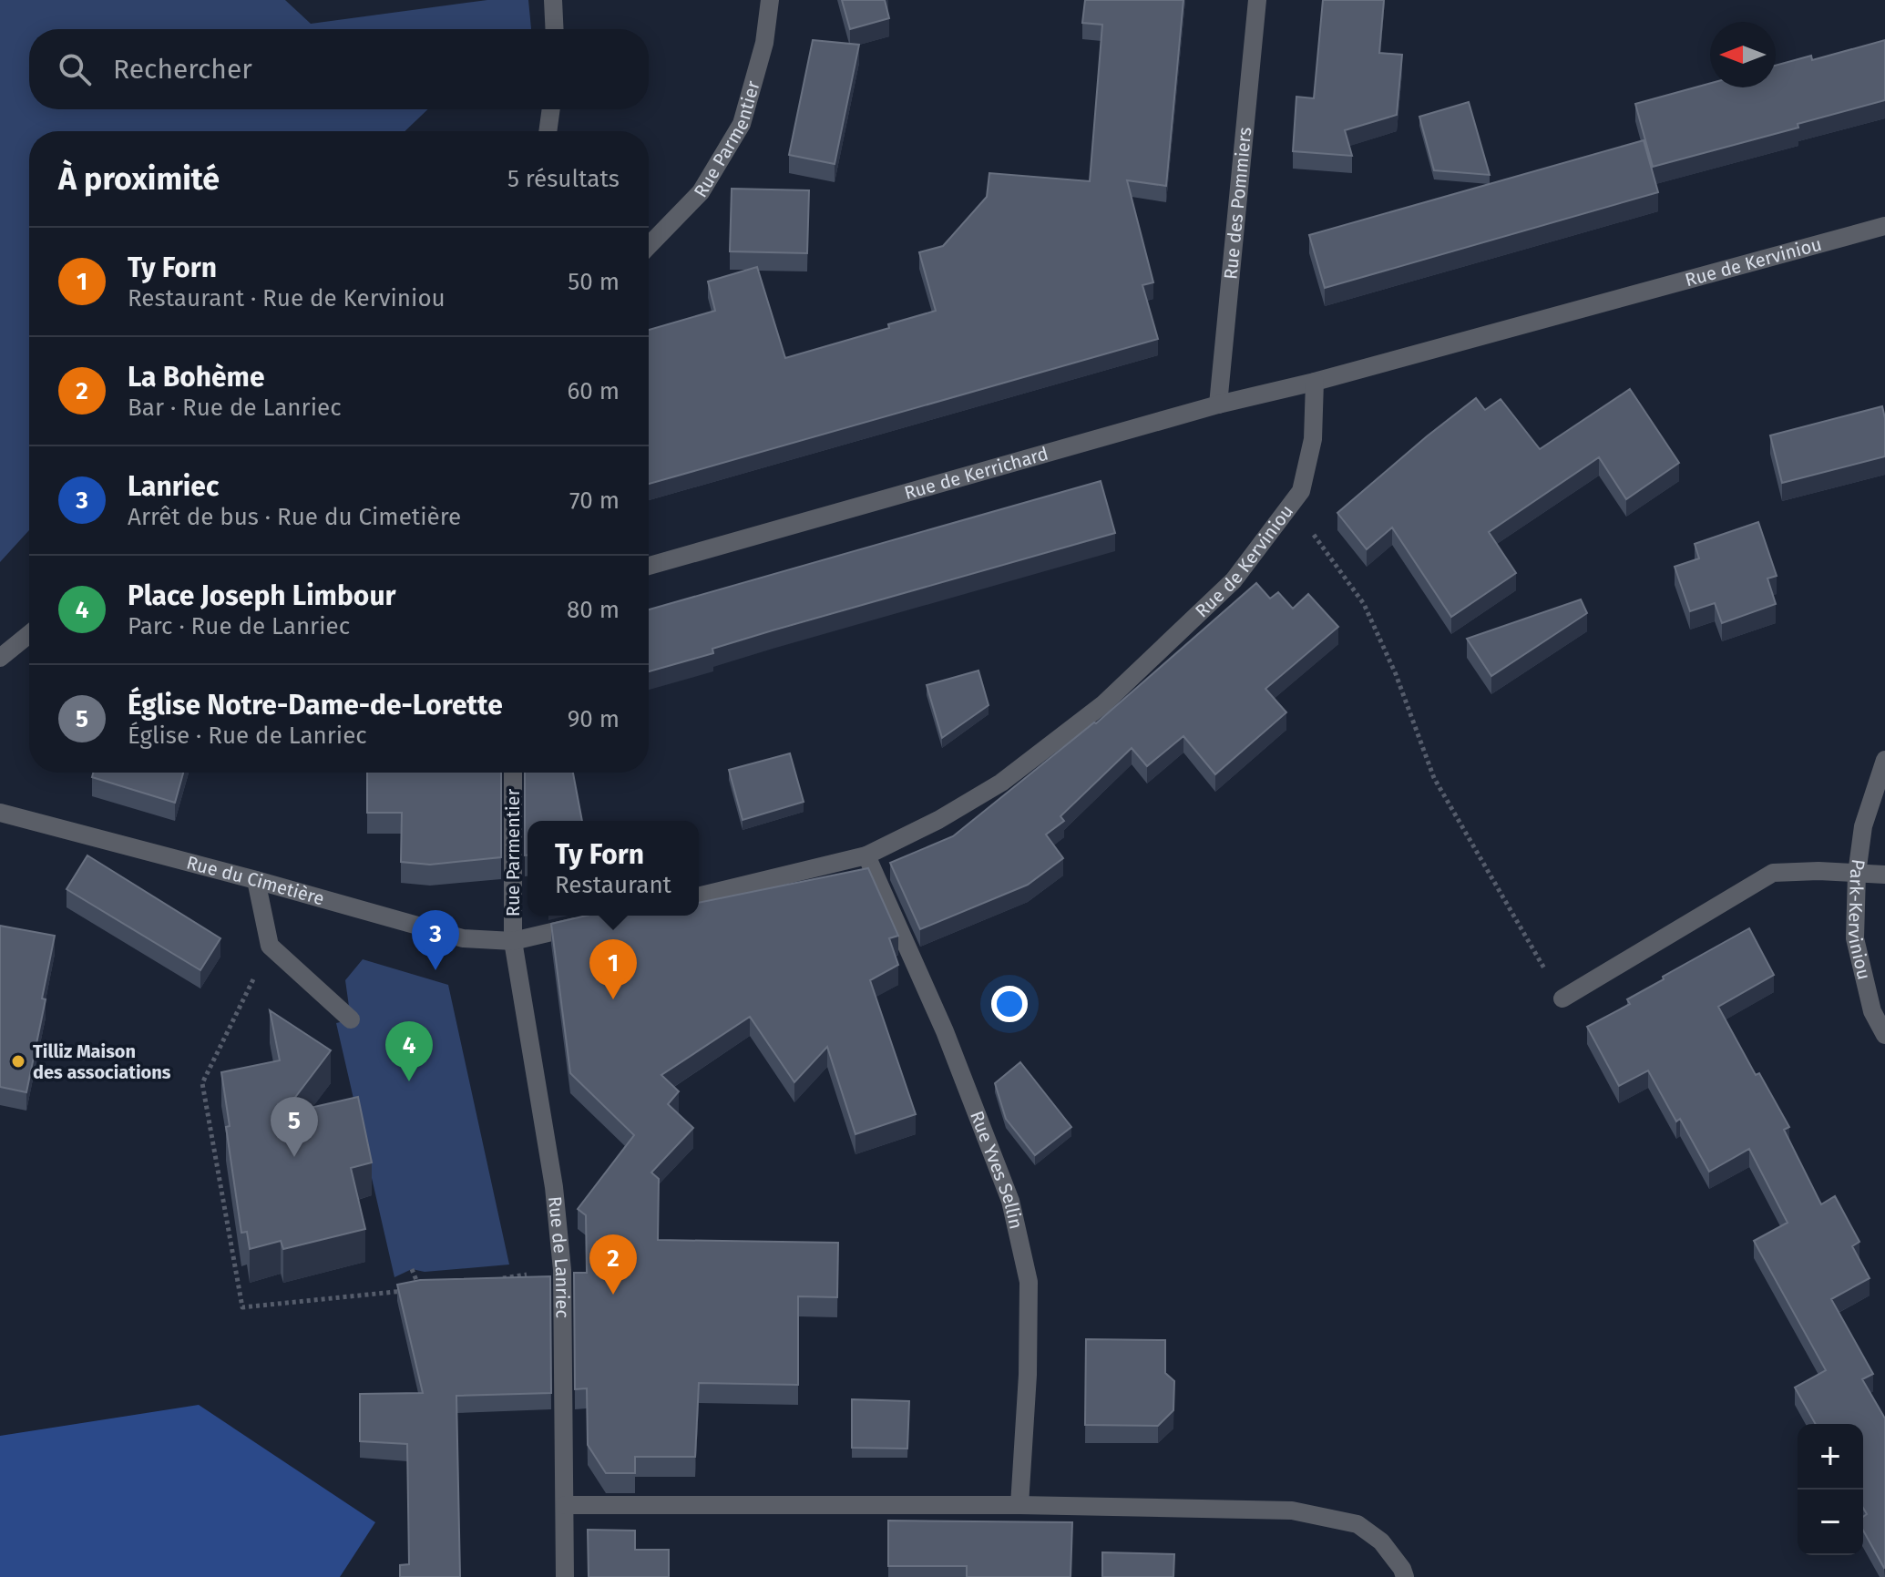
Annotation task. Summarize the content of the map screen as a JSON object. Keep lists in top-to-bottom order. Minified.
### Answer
{"streets":{"street":["Rue Parmentier","Rue des Pommiers","Rue de Kerviniou","Rue de Kerrichard","Rue du Cimetière","Park-Kerviniou","Rue Yves Sellin","Rue de Lanriec"]},"crossings":[["Rue Parmentier","Rue du Cimetière"],["Rue Parmentier","Rue de Lanriec"],["Rue des Pommiers","Rue de Kerrichard"],["Rue de Kerviniou","Rue de Kerrichard"],["Rue de Kerviniou","Rue Yves Sellin"],["Rue du Cimetière","Rue de Lanriec"]],"places":["Tilliz Maison des associations"],"north":"left","page":{"search":"Rechercher","heading":["À proximité","5 résultats"],"list":[{"mark":"1","name":"Ty Forn","note":"Restaurant · Rue de Kerviniou","value":"50 m"},{"mark":"2","name":"La Bohème","note":"Bar · Rue de Lanriec","value":"60 m"},{"mark":"3","name":"Lanriec","note":"Arrêt de bus · Rue du Cimetière","value":"70 m"},{"mark":"4","name":"Place Joseph Limbour","note":"Parc · Rue de Lanriec","value":"80 m"},{"mark":"5","name":"Église Notre-Dame-de-Lorette","note":"Église · Rue de Lanriec","value":"90 m"}],"popup":["Ty Forn","Restaurant"],"pins":["3","1","4","5","2"],"map_buttons":["+","−"]}}
